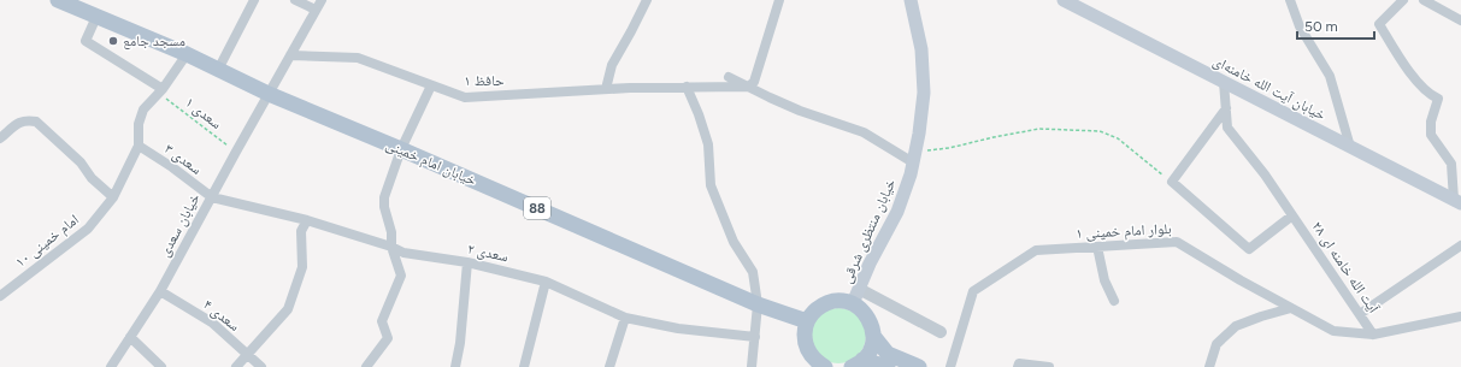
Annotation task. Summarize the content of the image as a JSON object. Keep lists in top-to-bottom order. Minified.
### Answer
{"streets":{"main road":["خیابان آیت الله خامنه‌ای","خیابان امام خمینی","88","خیابان منتظری شرقی"],"street":["حافظ ۱","سعدی ۳","خیابان سعدی","بلوار امام خمینی ۱","امام خمینی ۱۰","سعدی ۲","آیت الله خامنه ای ۲۸","سعدی ۴"],"path":["سعدی ۱"]},"crossings":[["حافظ ۱","خیابان سعدی"],["خیابان آیت الله خامنه‌ای","آیت الله خامنه ای ۲۸"],["سعدی ۱","خیابان سعدی"],["سعدی ۱","امام خمینی ۱۰"],["سعدی ۳","خیابان سعدی"],["سعدی ۳","امام خمینی ۱۰"],["سعدی ۳","سعدی ۲"],["خیابان امام خمینی","خیابان سعدی"],["خیابان امام خمینی","امام خمینی ۱۰"],["خیابان سعدی","سعدی ۲"],["خیابان سعدی","سعدی ۴"],["بلوار امام خمینی ۱","آیت الله خامنه ای ۲۸"]],"places":["مسجد جامع"],"scale_bar":"50 m"}
